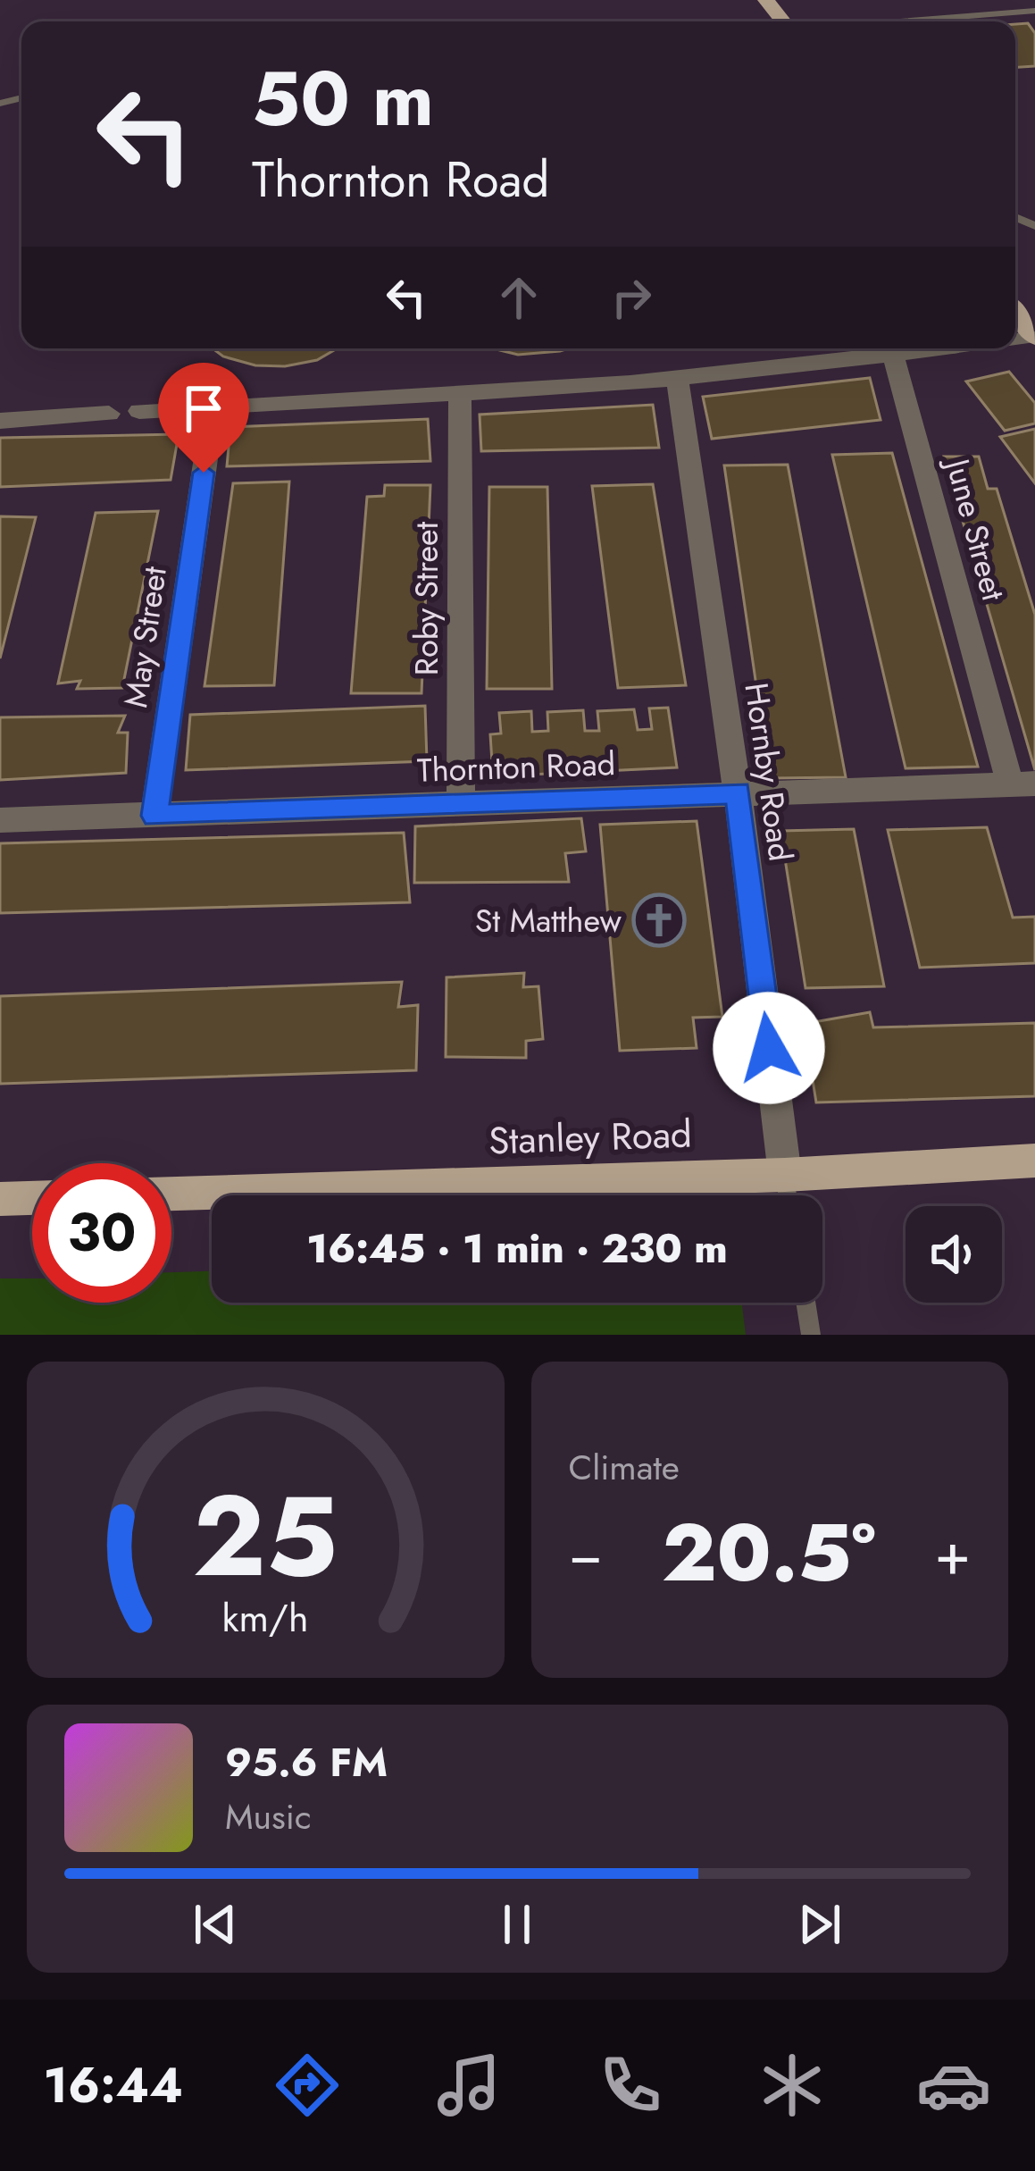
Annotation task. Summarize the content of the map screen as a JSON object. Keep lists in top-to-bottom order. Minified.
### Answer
{"streets":{"main road":["Stanley Road"],"street":["June Street","Roby Street","May Street","Thornton Road","Hornby Road"]},"crossings":[["June Street","Thornton Road"],["Roby Street","Thornton Road"],["May Street","Thornton Road"],["Thornton Road","Hornby Road"],["Hornby Road","Stanley Road"]],"places":{"church":["St Matthew"]},"page":{"turn":["50 m","Thornton Road"],"limit":"30","trip":"16:45 · 1 min · 230 m","tile":"Climate","heat":["−","20.5°","+"],"song":["95.6 FM","Music"],"tabs":"16:44","gauge":["25","km/h"]}}
